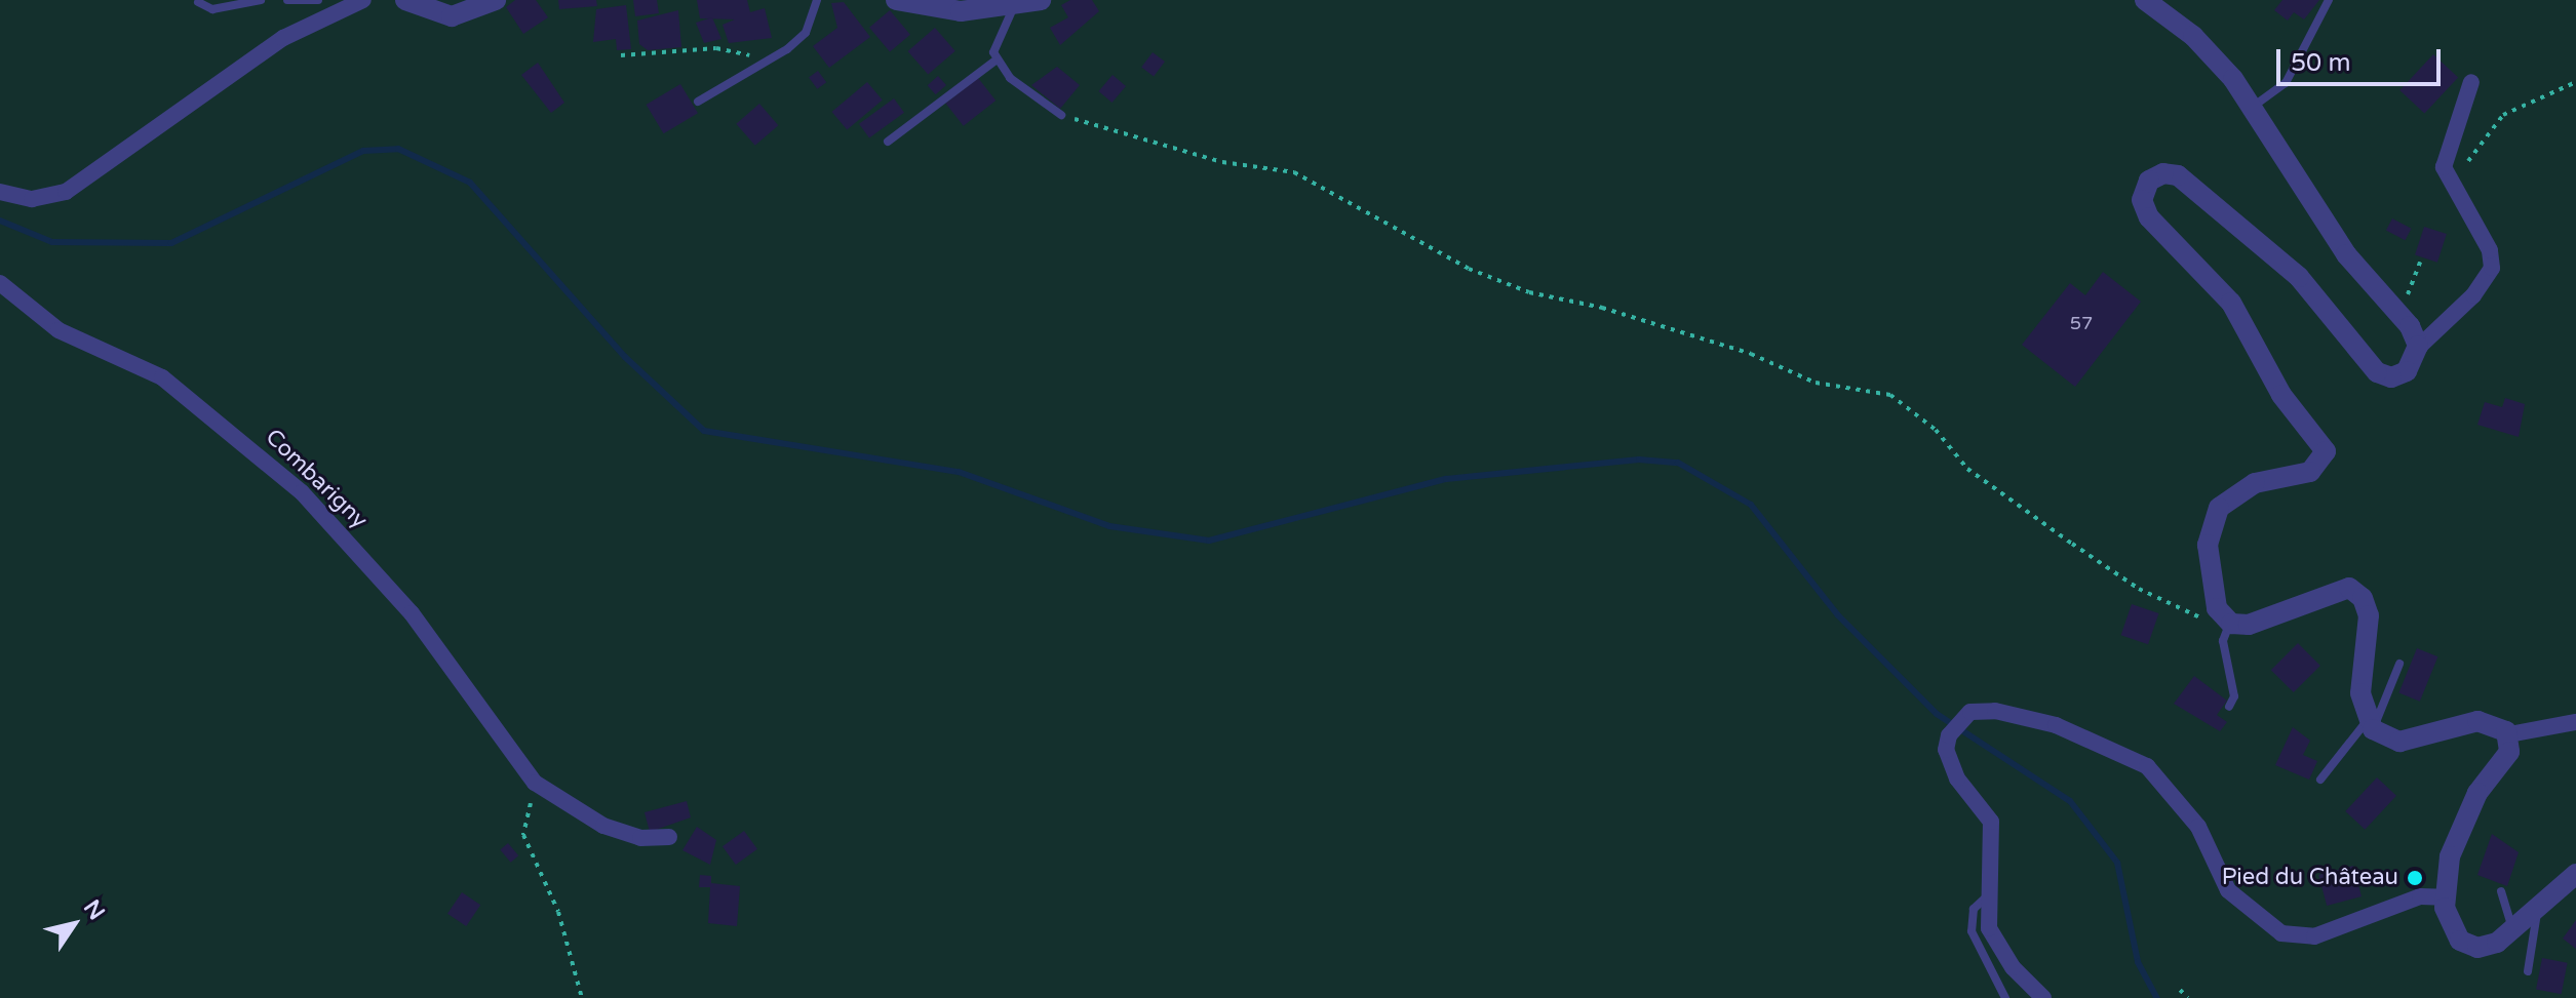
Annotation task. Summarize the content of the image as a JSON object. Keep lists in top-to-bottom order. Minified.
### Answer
{"streets":{"street":["Combarigny"]},"places":["Pied du Château"],"house_numbers":["57"],"scale_bar":"50 m","north":"top right"}
